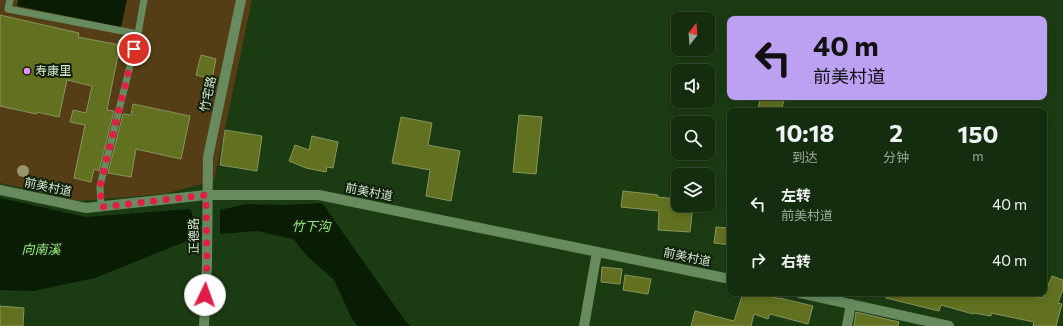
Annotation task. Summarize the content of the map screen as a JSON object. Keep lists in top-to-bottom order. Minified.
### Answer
{"streets":{"street":["竹宅路","前美村道","正德路"]},"crossings":[["竹宅路","前美村道"],["竹宅路","正德路"],["前美村道","正德路"]],"water":["竹下沟","向南溪"],"places":["寿康里"],"north":"top","page":{"turn":["40 m","前美村道"],"eta":["10:18","到达","2","分钟","150","m"],"list":[{"name":"左转","note":"前美村道","value":"40 m"},{"name":"右转","value":"40 m"}]}}
